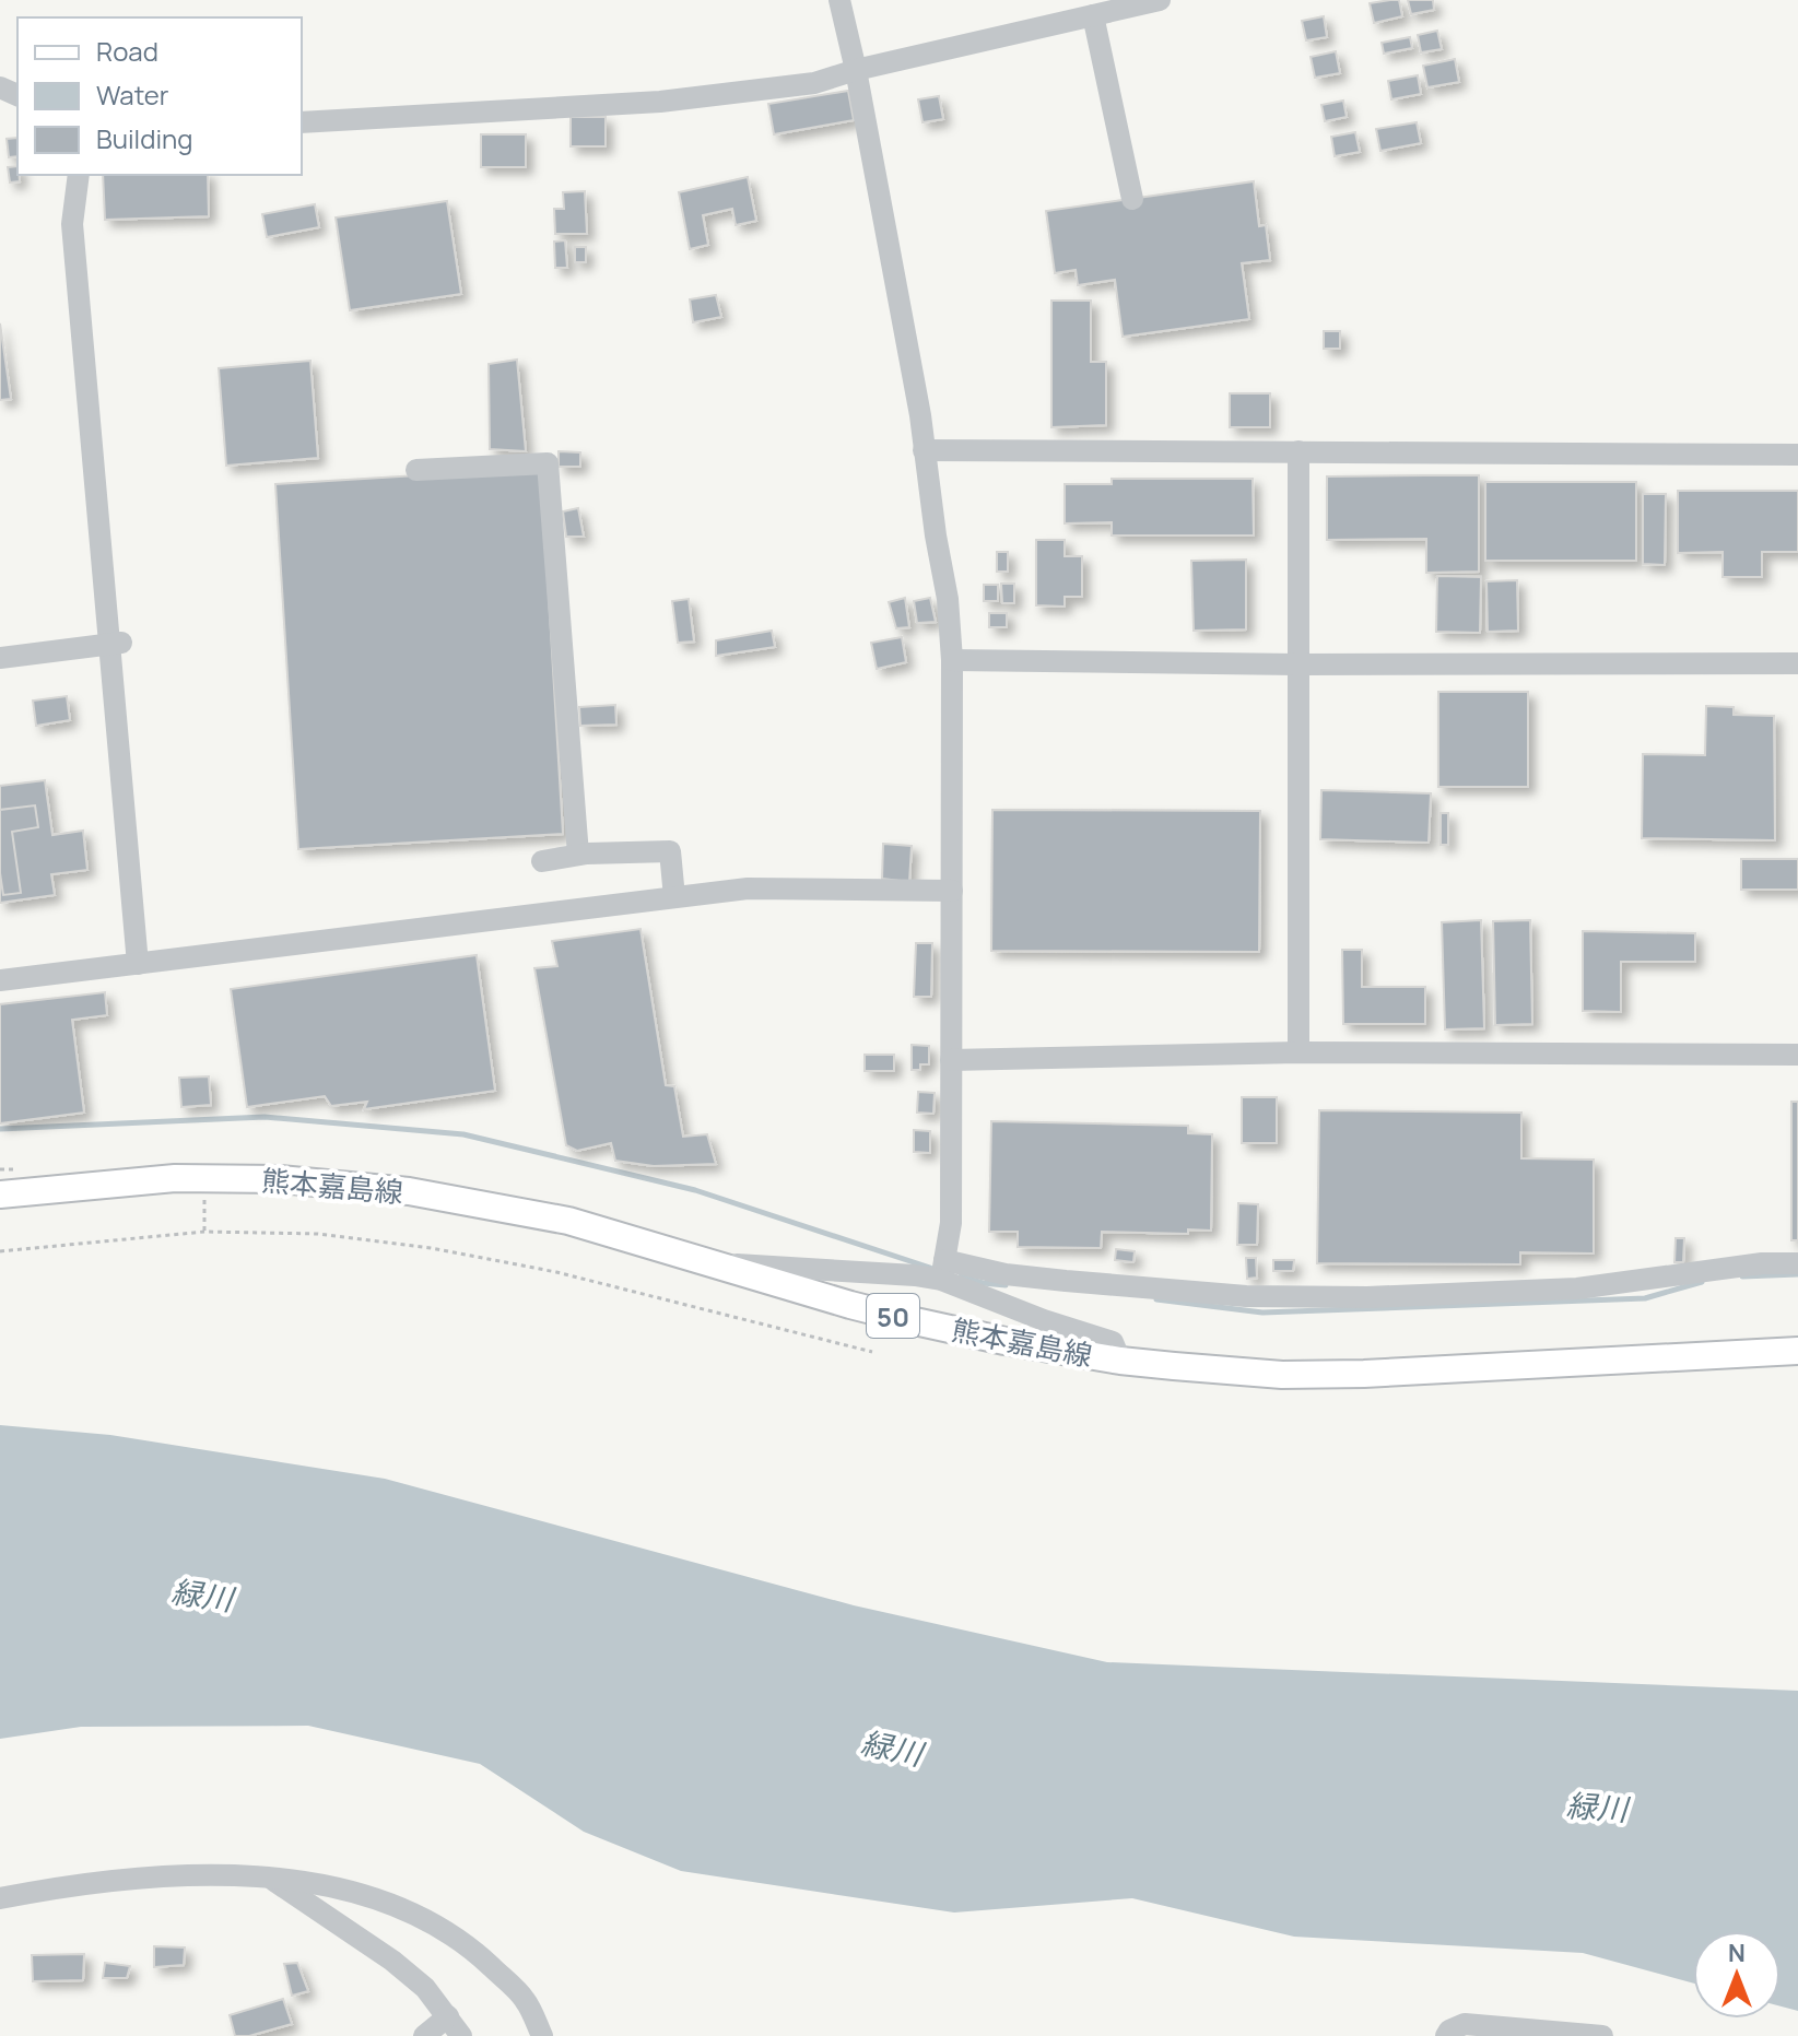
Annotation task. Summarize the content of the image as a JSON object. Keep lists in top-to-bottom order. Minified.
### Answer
{"streets":{"main road":["熊本嘉島線","50"]},"water":["緑川"],"legend":["Road","Water","Building"],"north":"top"}
